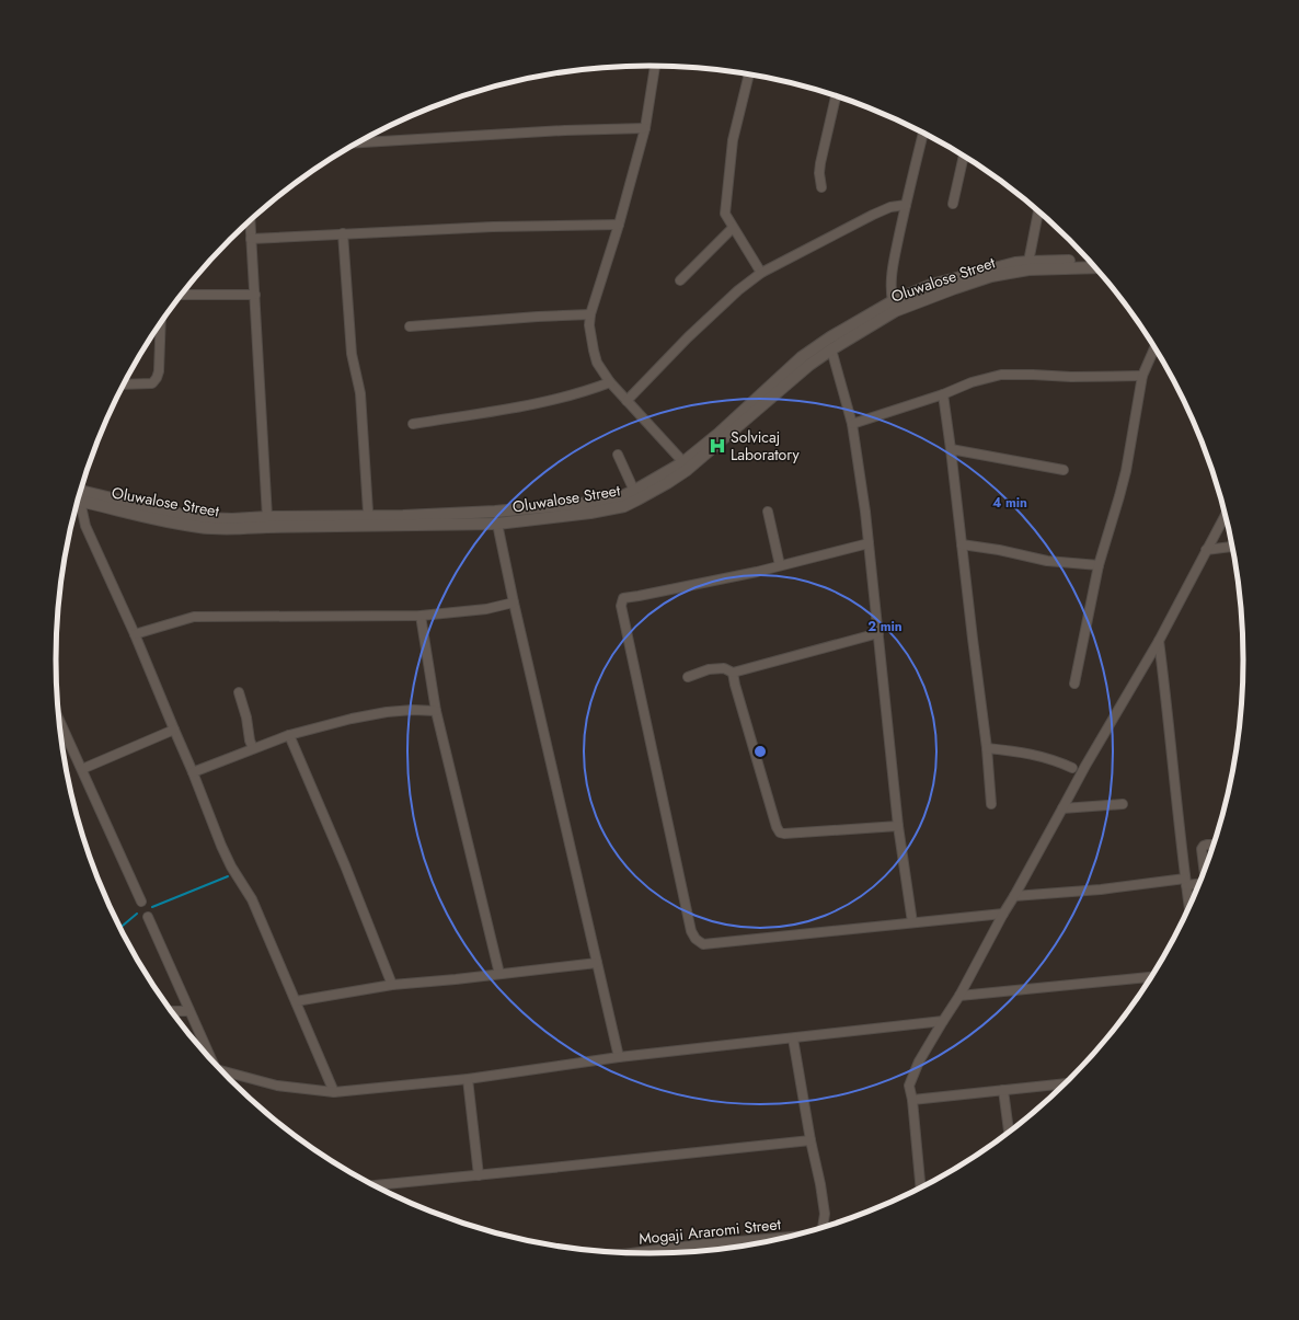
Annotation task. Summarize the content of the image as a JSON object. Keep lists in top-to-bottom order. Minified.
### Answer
{"streets":{"street":["Oluwalose Street","Mogaji Araromi Street"]},"places":{"hospital":["Solvicaj Laboratory"]},"rings":["4 min","2 min"]}
